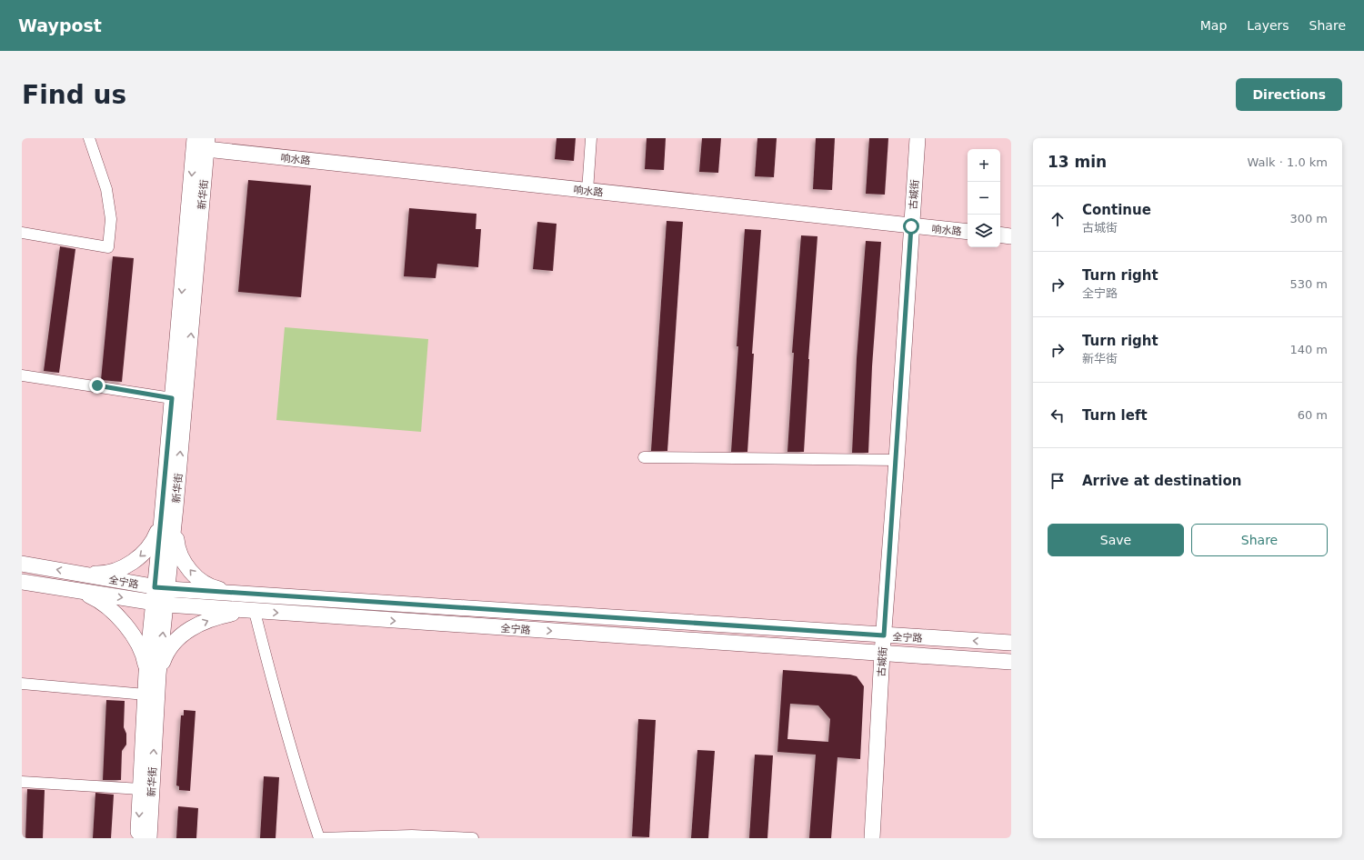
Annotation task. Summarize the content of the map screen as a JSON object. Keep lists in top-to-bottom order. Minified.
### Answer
{"streets":{"main road":["响水路","新华街","古城街","全宁路"]},"crossings":[["响水路","新华街"],["响水路","古城街"],["新华街","全宁路"],["古城街","全宁路"]],"page":{"header":"Waypost","nav":["Map","Layers","Share"],"buttons":["Directions",["Save","Share"]],"title":"Find us","heading":["13 min","Walk · 1.0 km"],"map_buttons":["+","−"],"list":[["Continue","古城街","300 m"],["Turn right","全宁路","530 m"],["Turn right","新华街","140 m"],["Turn left","60 m"],"Arrive at destination"]}}
